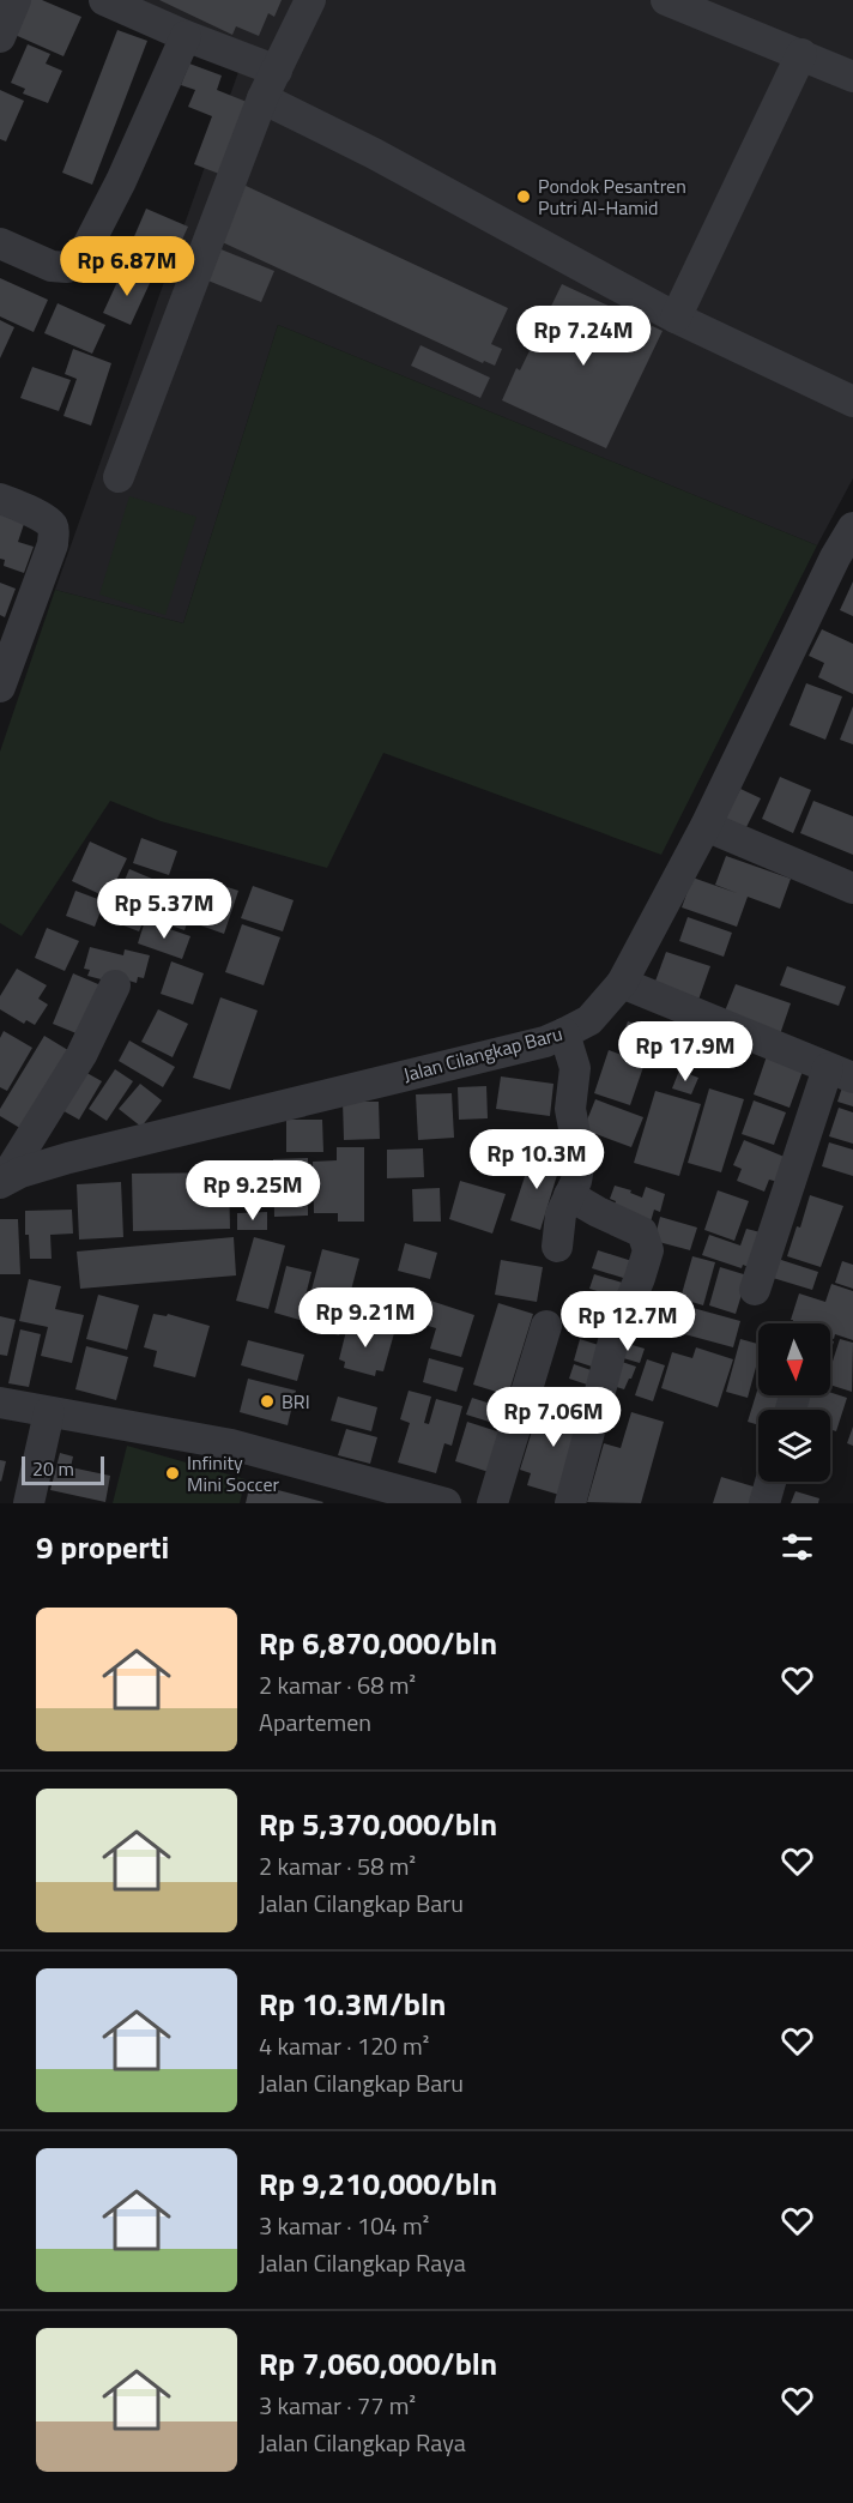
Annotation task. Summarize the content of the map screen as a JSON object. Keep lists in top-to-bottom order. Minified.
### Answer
{"streets":{"street":["Jalan Cilangkap Baru"]},"places":["Pondok Pesantren Putri Al-Hamid","BRI","Infinity Mini Soccer"],"scale_bar":"20 m","north":"bottom","page":{"price":["Rp 6.87M","Rp 7.24M","Rp 5.37M","Rp 17.9M","Rp 10.3M","Rp 9.25M","Rp 9.21M","Rp 12.7M","Rp 7.06M"],"scale":"20 m","heading":"9 properti","list":[{"name":"Rp 6,870,000/bln","note":"2 kamar · 68 m² · Apartemen"},{"name":"Rp 5,370,000/bln","note":"2 kamar · 58 m² · Jalan Cilangkap Baru"},{"name":"Rp 10.3M/bln","note":"4 kamar · 120 m² · Jalan Cilangkap Baru"},{"name":"Rp 9,210,000/bln","note":"3 kamar · 104 m² · Jalan Cilangkap Raya"},{"name":"Rp 7,060,000/bln","note":"3 kamar · 77 m² · Jalan Cilangkap Raya"}]}}
